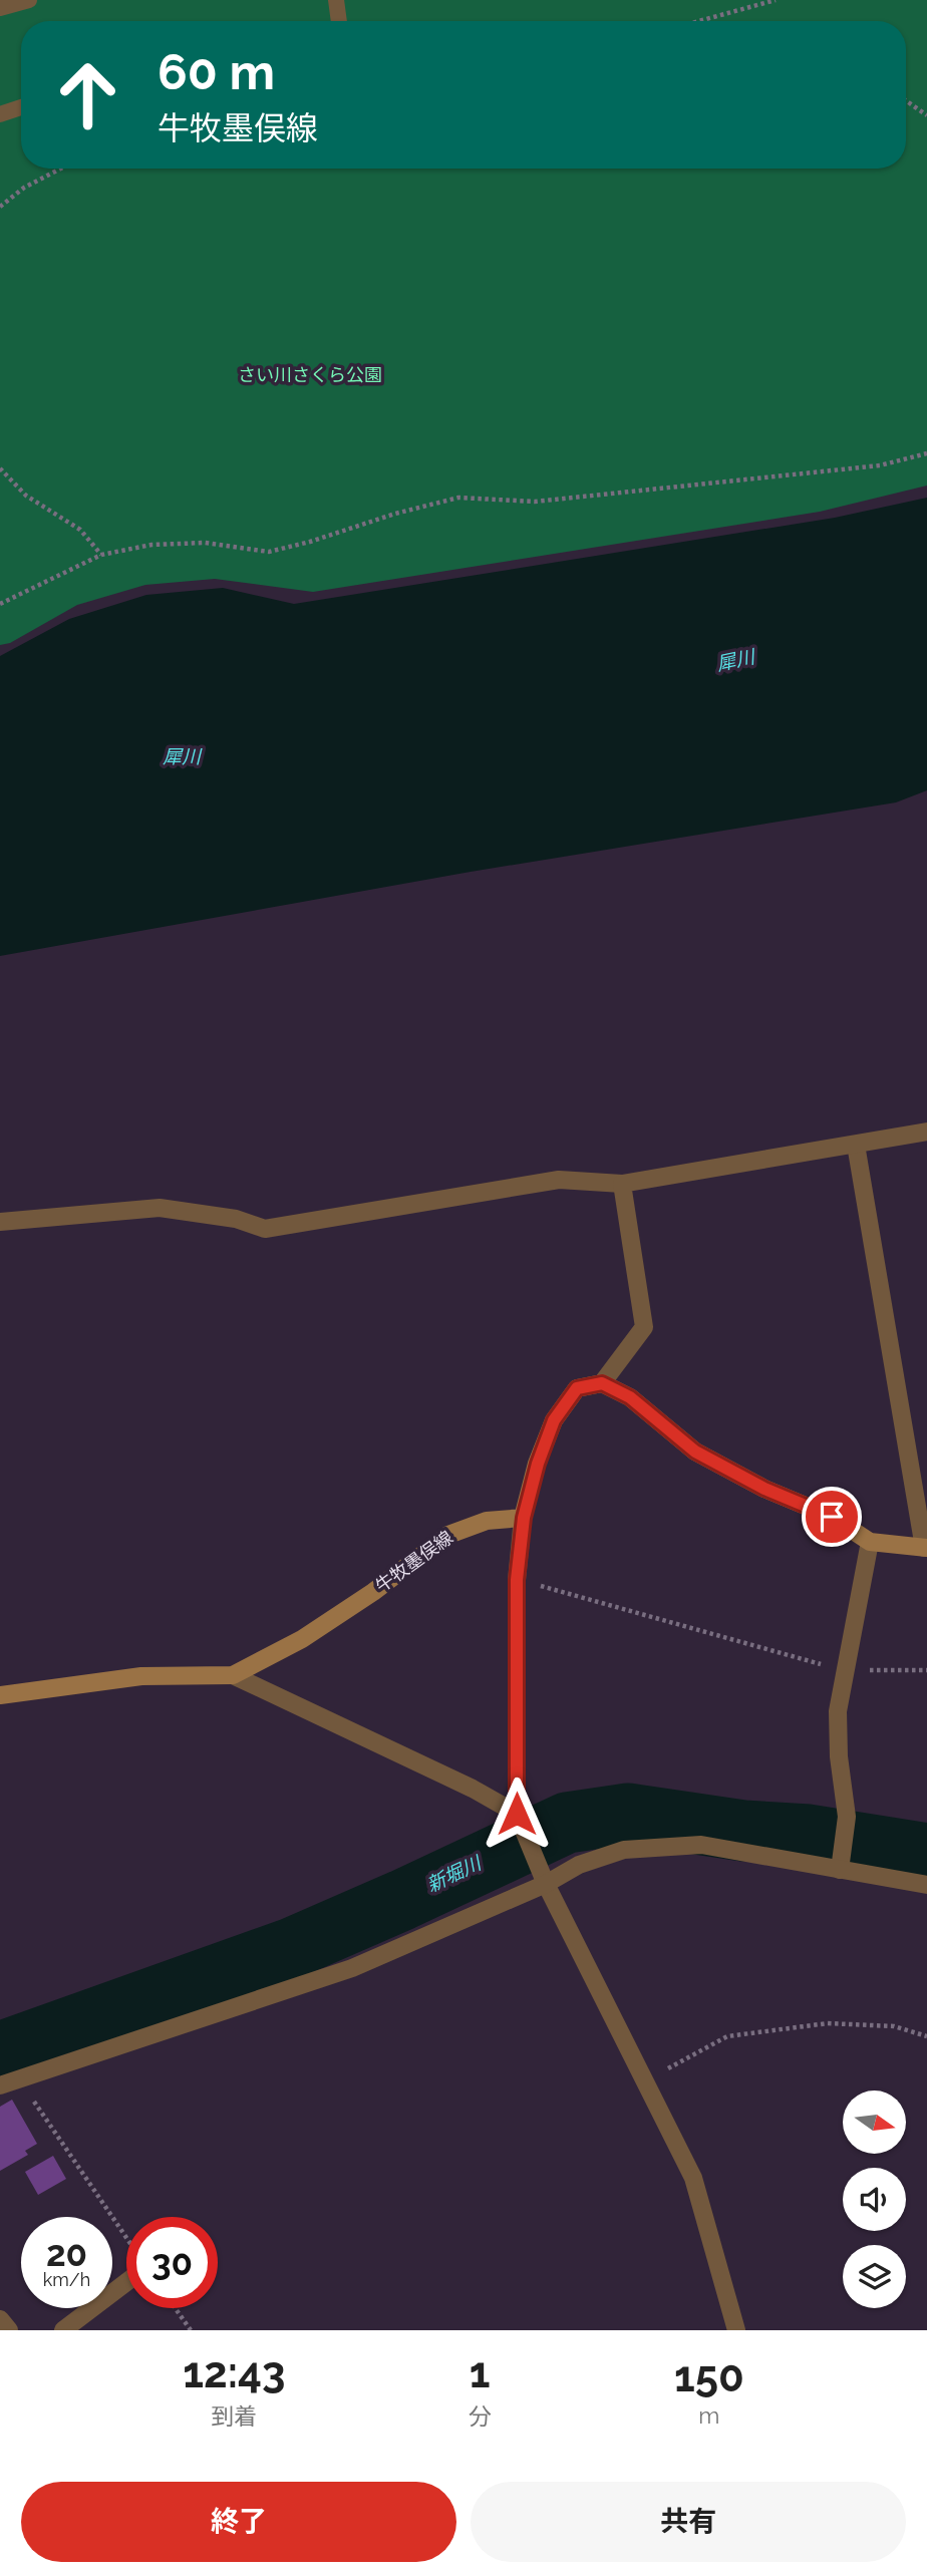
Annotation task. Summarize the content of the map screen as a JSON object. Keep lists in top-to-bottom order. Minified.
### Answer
{"streets":{"main road":["牛牧墨俣線"]},"water":["犀川","新堀川"],"parks":["さい川さくら公園"],"north":"right","page":{"turn":["60 m","牛牧墨俣線"],"speed":"20 km/h","limit":"30","eta":["12:43","到着","1","分","150","m"],"buttons":["終了","共有"]}}
